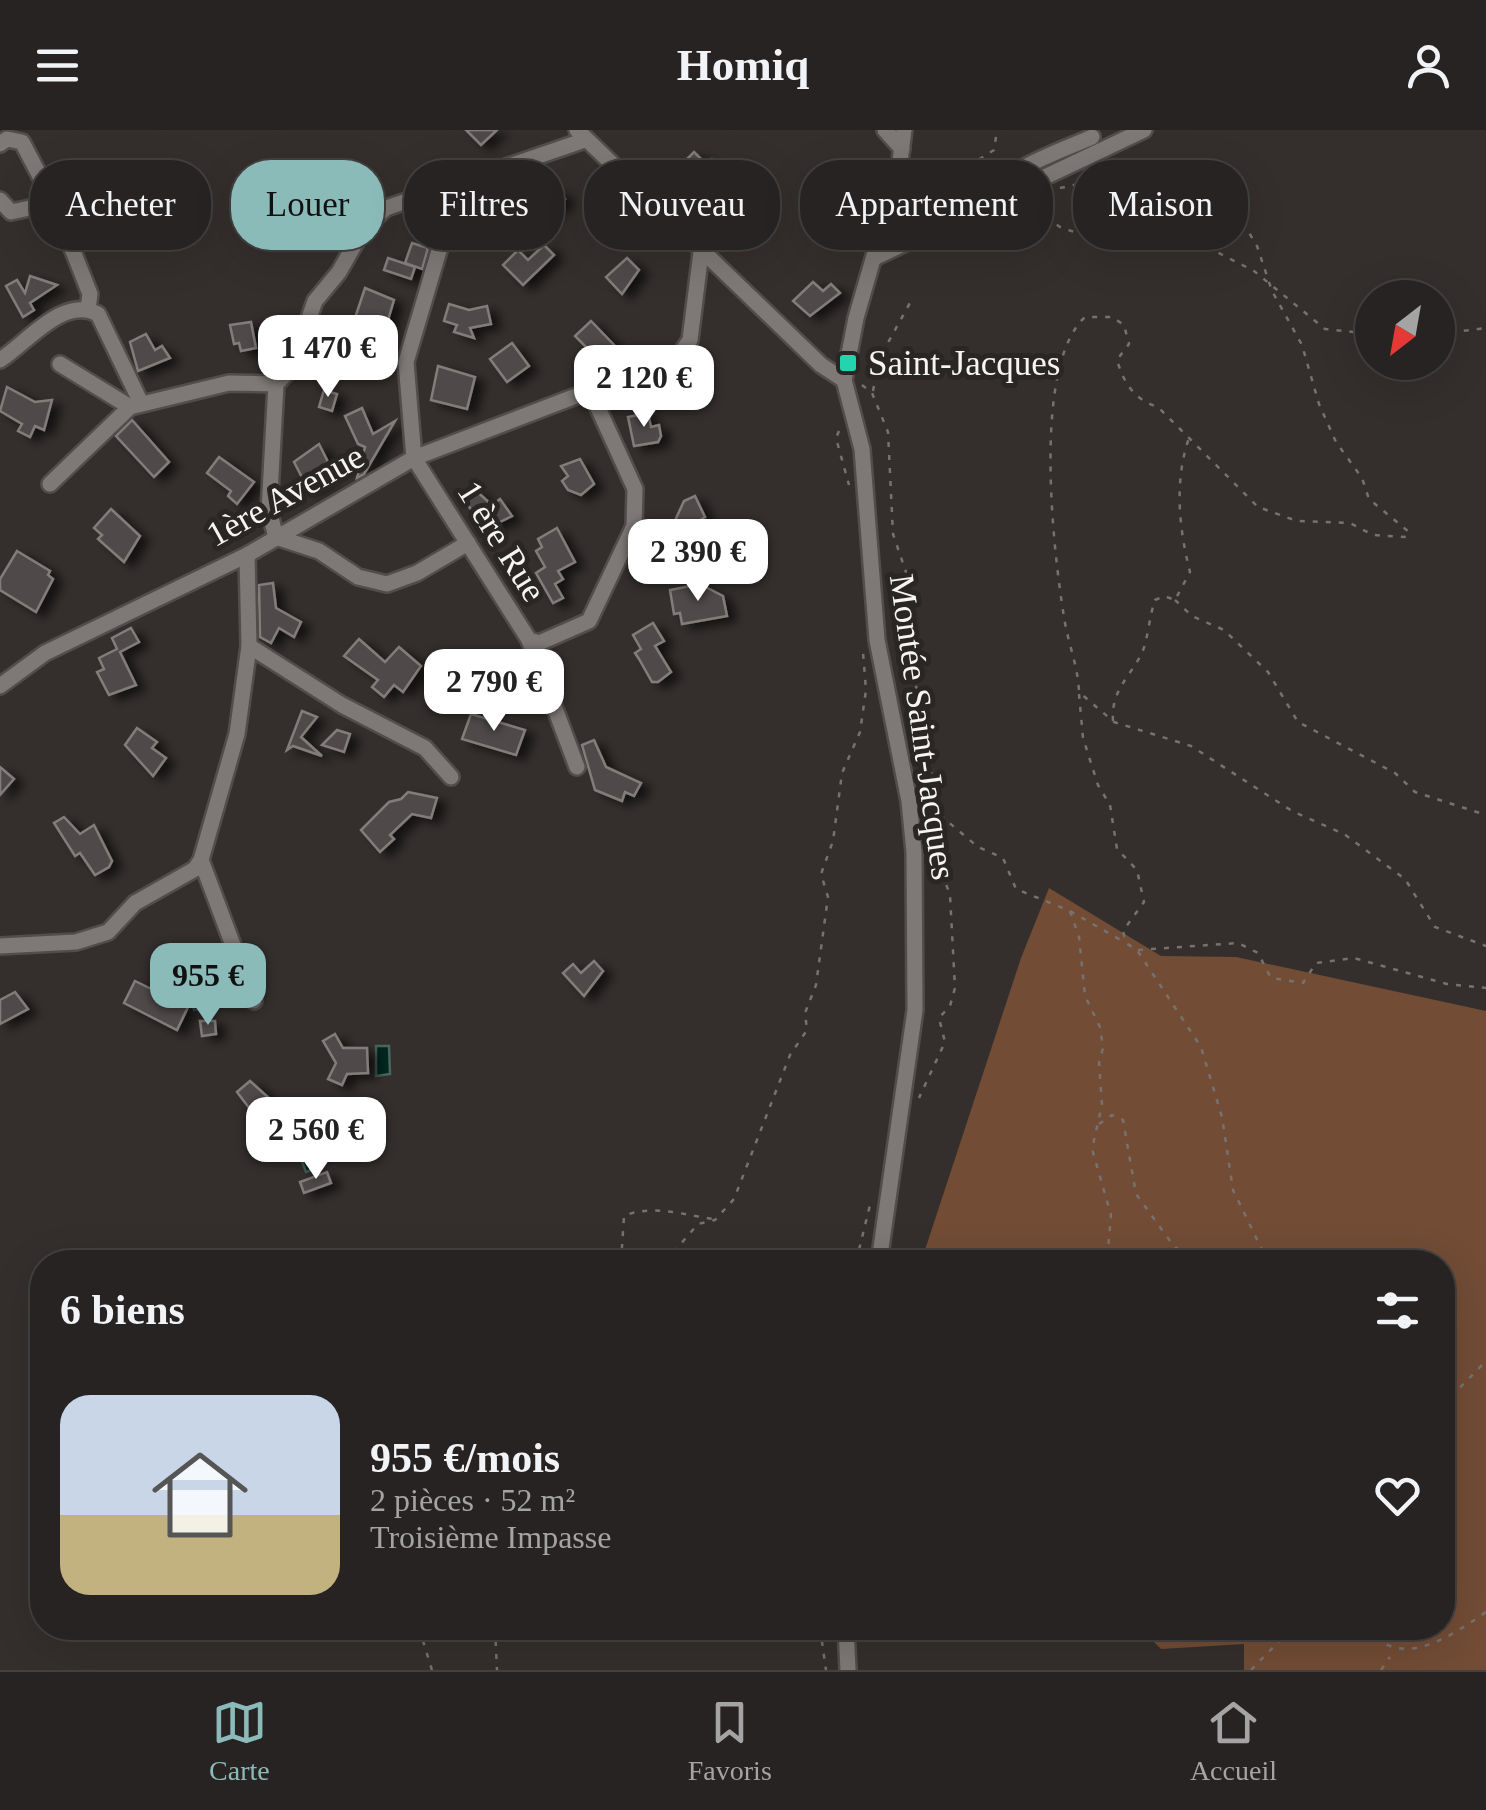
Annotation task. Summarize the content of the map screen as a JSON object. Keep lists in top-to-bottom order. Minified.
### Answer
{"streets":{"street":["1ère Avenue","1 ère Rue","Montée Saint-Jacques"]},"crossings":[["1ère Avenue","1 ère Rue"]],"places":{"transit":["Saint-Jacques"]},"north":"bottom left","page":{"header":"Homiq","chip":["Acheter","Louer","Filtres","Nouveau","Appartement","Maison"],"price":["1 470 €","2 120 €","2 390 €","2 790 €","955 €","2 560 €"],"heading":"6 biens","list":[{"name":"955 €/mois","note":"2 pièces · 52 m² · Troisième Impasse"}],"tabs":["Carte","Favoris","Accueil"]}}
